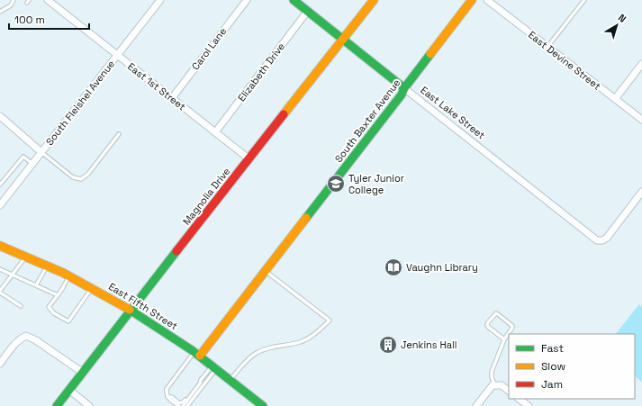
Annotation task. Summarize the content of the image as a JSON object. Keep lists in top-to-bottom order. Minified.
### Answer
{"streets":{"street":["Carol Lane","East Devine Street","Elizabeth Drive","East 1st Street","South Fleishel Avenue","East Lake Street","South Baxter Avenue","Magnolia Drive","East Fifth Street"]},"crossings":[["Carol Lane","East 1st Street"],["Elizabeth Drive","East 1st Street"],["Elizabeth Drive","East Lake Street"],["East 1st Street","South Fleishel Avenue"],["East 1st Street","Magnolia Drive"],["East Lake Street","South Baxter Avenue"],["East Lake Street","Magnolia Drive"],["South Baxter Avenue","East Fifth Street"],["Magnolia Drive","East Fifth Street"]],"places":{"school or university":["Tyler Junior College"],"library":["Vaughn Library"],"building":["Jenkins Hall"]},"legend":["Fast","Slow","Jam"],"scale_bar":"100 m","north":"top right"}
